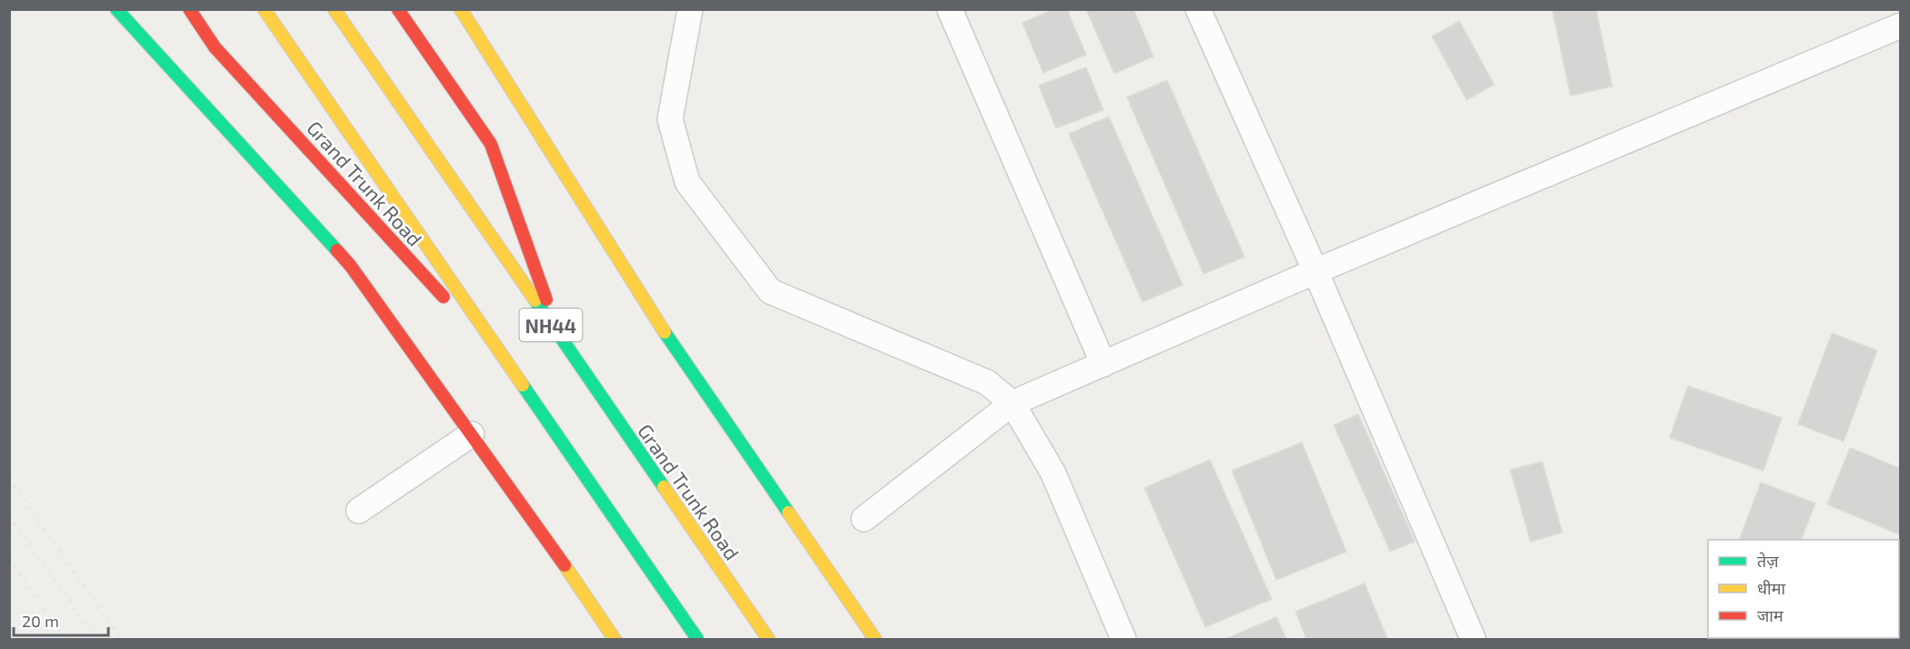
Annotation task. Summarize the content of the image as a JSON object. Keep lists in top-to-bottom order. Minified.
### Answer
{"streets":{"main road":["Grand Trunk Road","NH44"]},"legend":["तेज़","धीमा","जाम"],"scale_bar":"20 m"}
